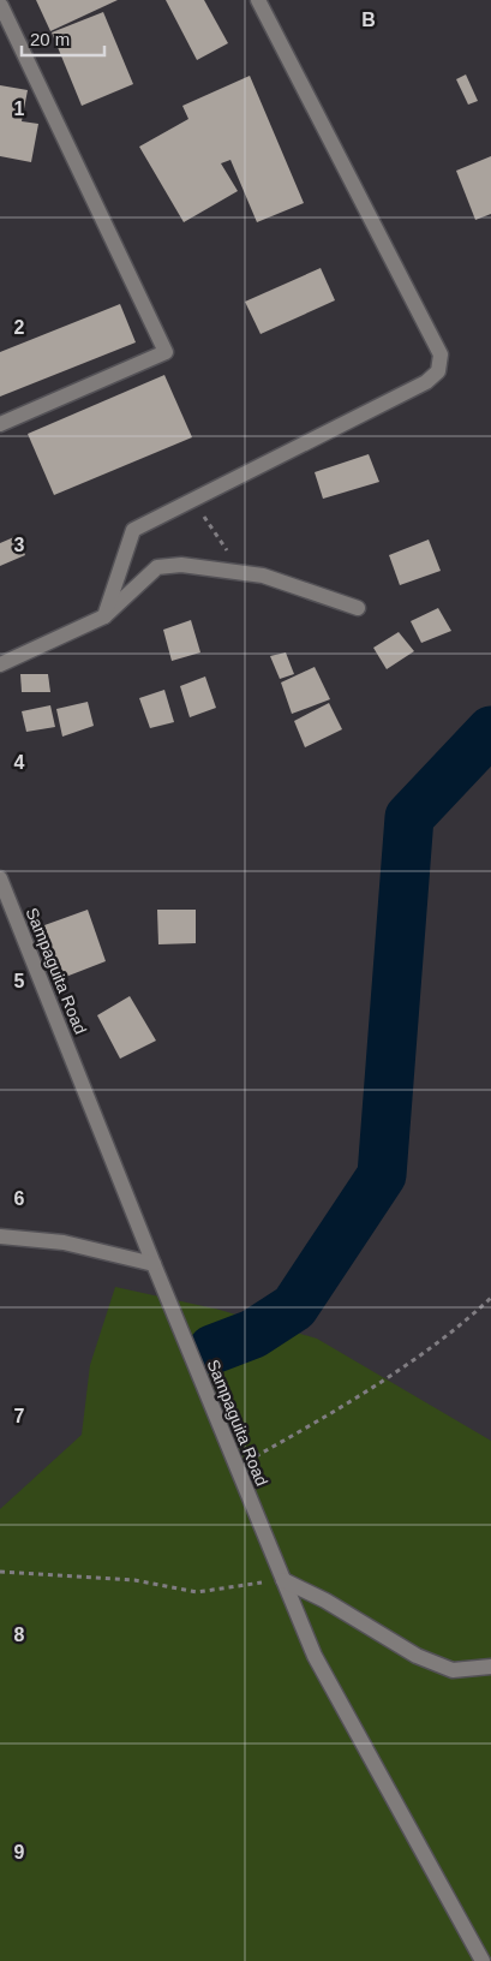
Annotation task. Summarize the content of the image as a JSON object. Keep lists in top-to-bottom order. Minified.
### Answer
{"streets":{"street":["Sampaguita Road"]},"scale_bar":"20 m","grid":{"columns":["B"],"rows":["1","2","3","4","5","6","7","8","9"]}}
